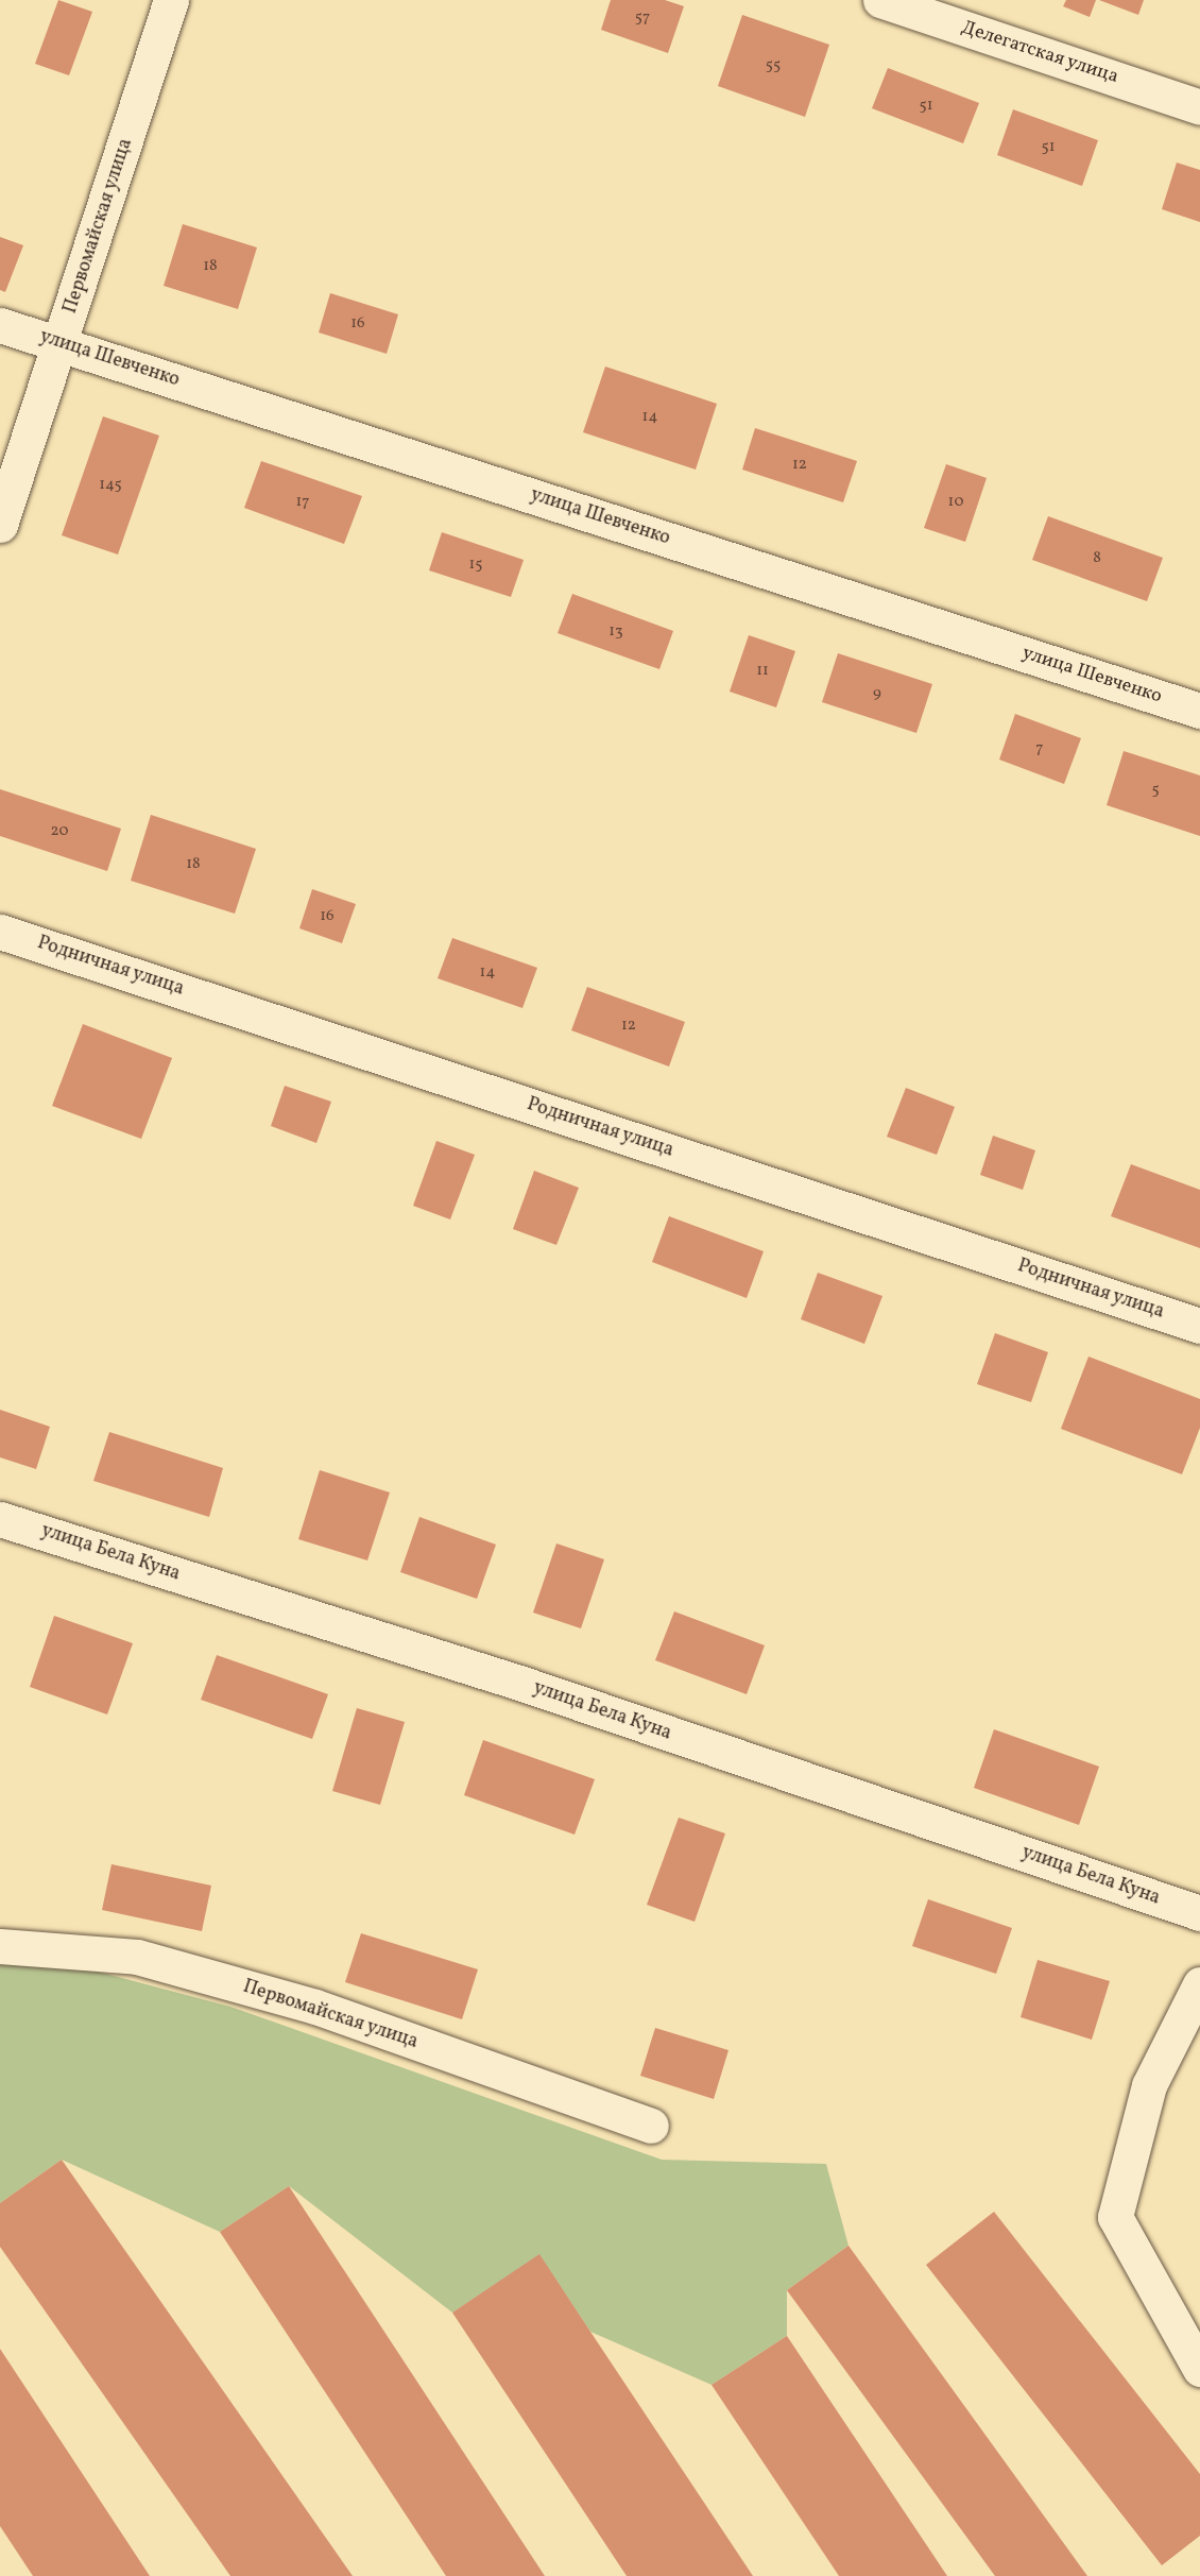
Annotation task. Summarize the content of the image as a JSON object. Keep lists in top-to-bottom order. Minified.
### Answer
{"streets":{"street":["Делегатская улица","Первомайская улица","улица Шевченко","Родничная улица","улица Бела Куна"]},"crossings":[["Первомайская улица","улица Шевченко"]],"house_numbers":["57","55","51","51","18","16","14","12","145","17","10","8","15","13","11","9","7","5","20","18","16","14","12"]}
